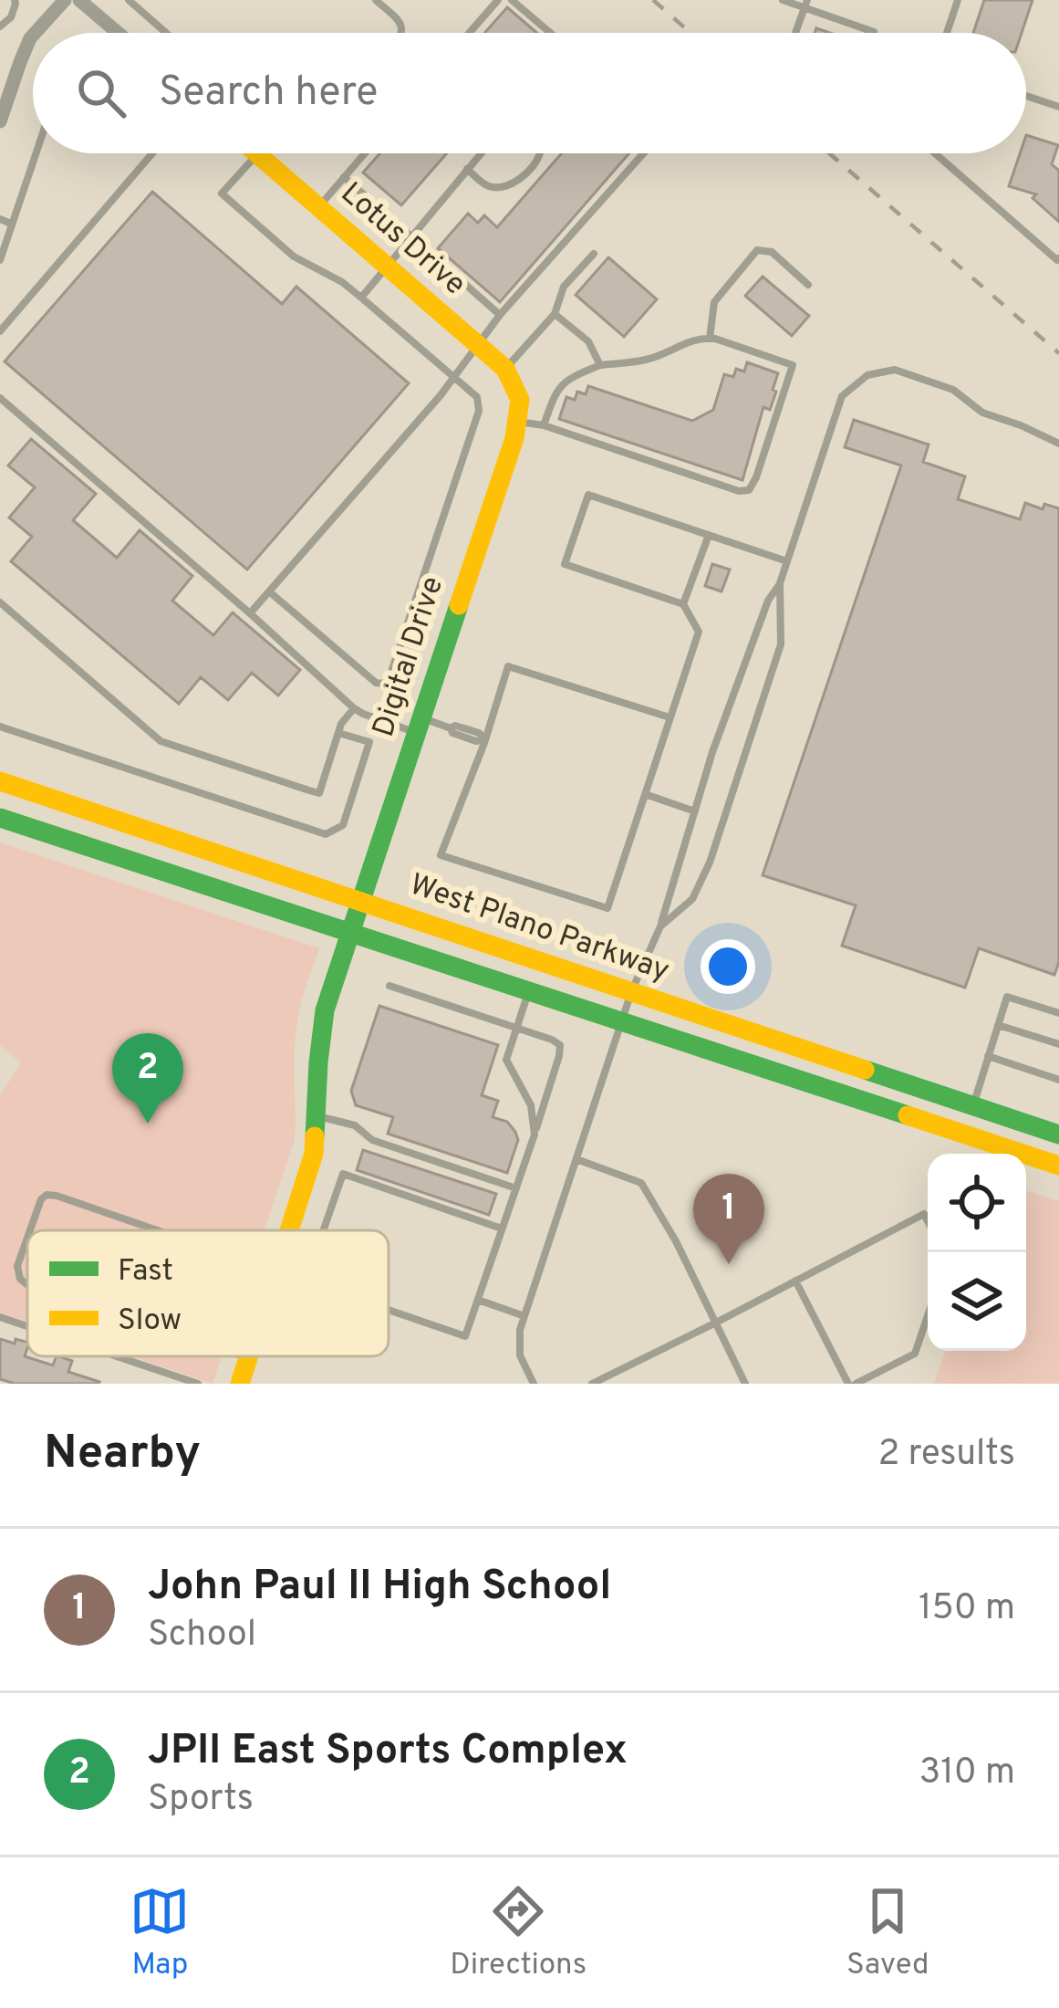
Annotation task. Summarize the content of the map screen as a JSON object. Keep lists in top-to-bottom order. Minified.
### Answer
{"streets":{"main road":["Lotus Drive","Digital Drive","West Plano Parkway"]},"crossings":[["Lotus Drive","Digital Drive"],["Digital Drive","West Plano Parkway"]],"legend":["Fast","Slow"],"page":{"search":"Search here","pins":["2","1"],"heading":["Nearby","2 results"],"list":[{"mark":"1","name":"John Paul II High School","note":"School","value":"150 m"},{"mark":"2","name":"JPII East Sports Complex","note":"Sports","value":"310 m"}],"nav":["Map","Directions","Saved"]}}
